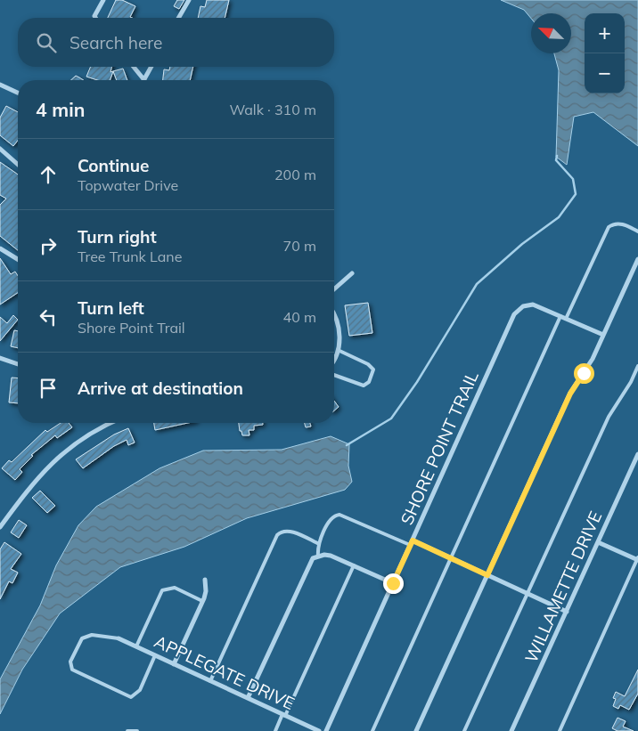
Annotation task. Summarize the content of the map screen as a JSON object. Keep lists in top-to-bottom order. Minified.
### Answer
{"streets":{"street":["SHORE POINT TRAIL","WILLAMETTE DRIVE","APPLEGATE DRIVE"]},"north":"top left","page":{"map_buttons":["+","−"],"search":"Search here","heading":["4 min","Walk · 310 m"],"list":[["Continue","Topwater Drive","200 m"],["Turn right","Tree Trunk Lane","70 m"],["Turn left","Shore Point Trail","40 m"],"Arrive at destination"]}}
